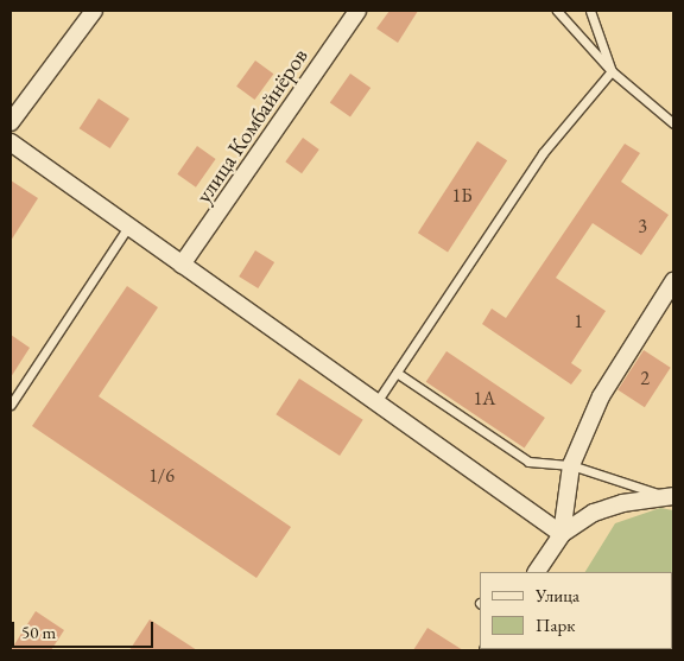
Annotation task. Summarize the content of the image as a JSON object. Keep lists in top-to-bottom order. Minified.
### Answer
{"streets":{"street":["улица Комбайнёров"]},"house_numbers":["1Б","3","1","2","1А","1/6"],"legend":["Улица","Парк"],"scale_bar":"50 m"}
